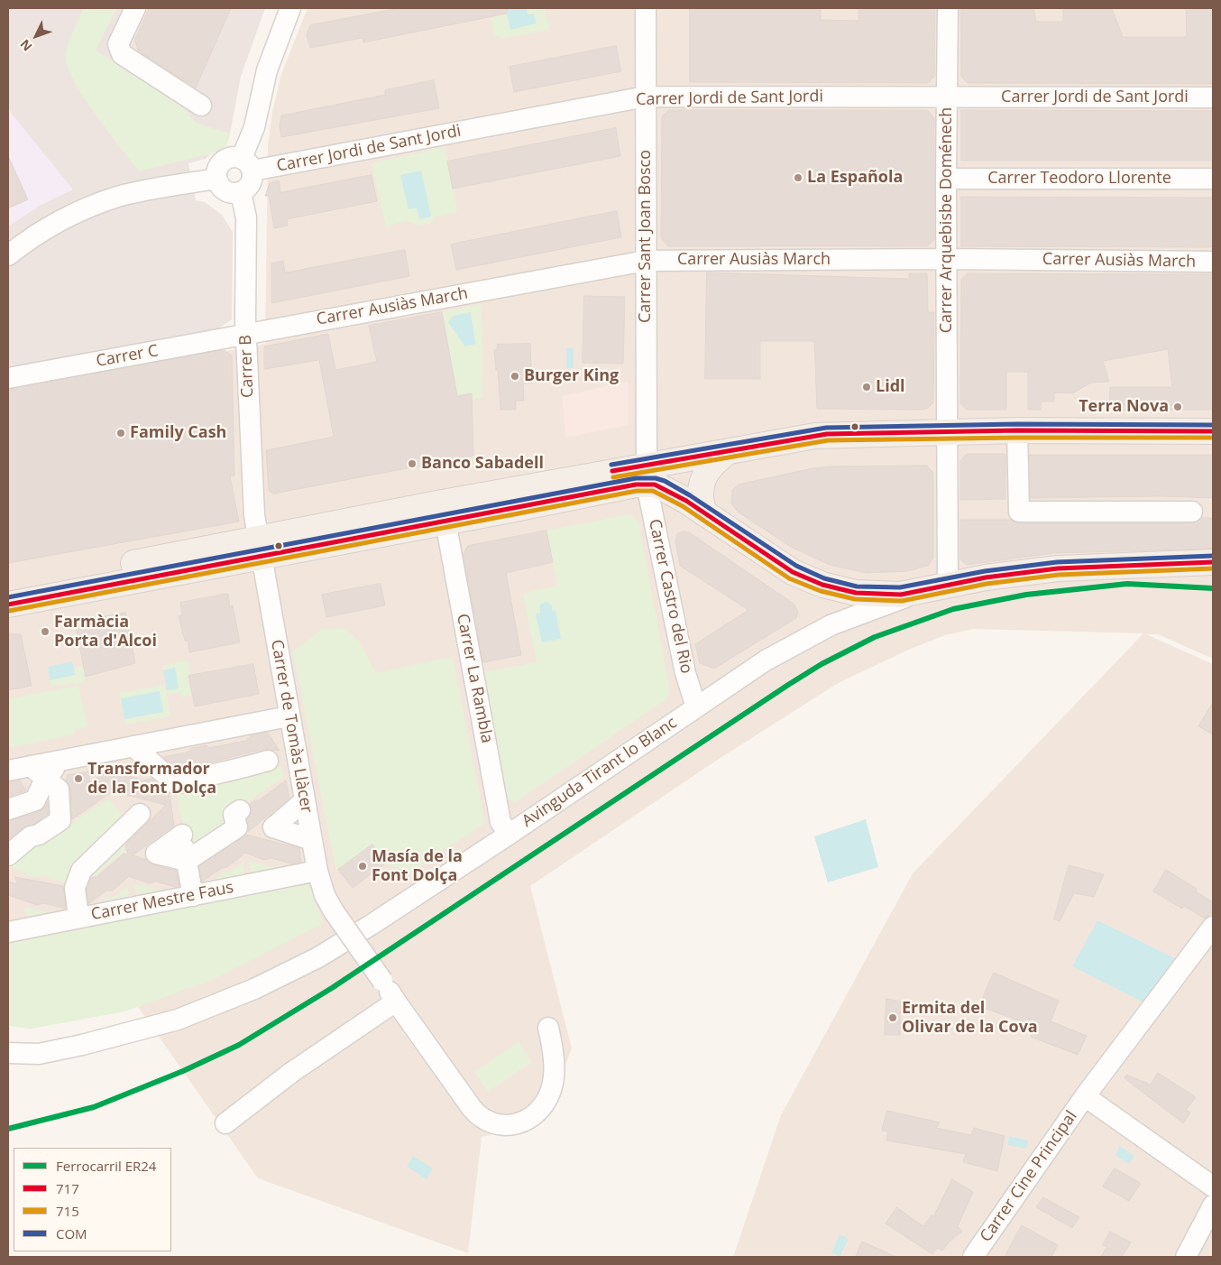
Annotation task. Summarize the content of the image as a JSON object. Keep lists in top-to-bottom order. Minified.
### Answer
{"streets":{"main road":["Avinguda Tirant lo Blanc"],"street":["Carrer Jordi de Sant Jordi","Carrer Teodoro Llorente","Carrer Arquebisbe Doménech","Carrer Sant Joan Bosco","Carrer Ausiàs March","Carrer C","Carrer B","Carrer Castro del Rio","Carrer La Rambla","Carrer de Tomàs Llàcer","Carrer Mestre Faus","Carrer Cine Principal"]},"crossings":[["Carrer Jordi de Sant Jordi","Carrer Arquebisbe Doménech"],["Carrer Jordi de Sant Jordi","Carrer Sant Joan Bosco"],["Carrer Jordi de Sant Jordi","Carrer B"],["Carrer Teodoro Llorente","Carrer Arquebisbe Doménech"],["Carrer Arquebisbe Doménech","Carrer Ausiàs March"],["Carrer Arquebisbe Doménech","Avinguda Tirant lo Blanc"],["Carrer Sant Joan Bosco","Carrer Ausiàs March"],["Carrer Sant Joan Bosco","Carrer Castro del Rio"],["Carrer Ausiàs March","Carrer C"],["Carrer Ausiàs March","Carrer B"],["Carrer C","Carrer B"],["Carrer B","Carrer de Tomàs Llàcer"],["Carrer Castro del Rio","Avinguda Tirant lo Blanc"],["Carrer La Rambla","Avinguda Tirant lo Blanc"],["Carrer de Tomàs Llàcer","Carrer Mestre Faus"]],"places":["La Española","Burger King","Lidl","Terra Nova","Family Cash","Banco Sabadell","Farmàcia Porta d'Alcoi","Transformador de la Font Dolça","Masía de la Font Dolça","Ermita del Olivar de la Cova"],"lines":["transit line COM","transit line 717","transit line 715","rail line ER24"],"legend":["Ferrocarril ER24","717","715","COM"],"north":"bottom left"}
